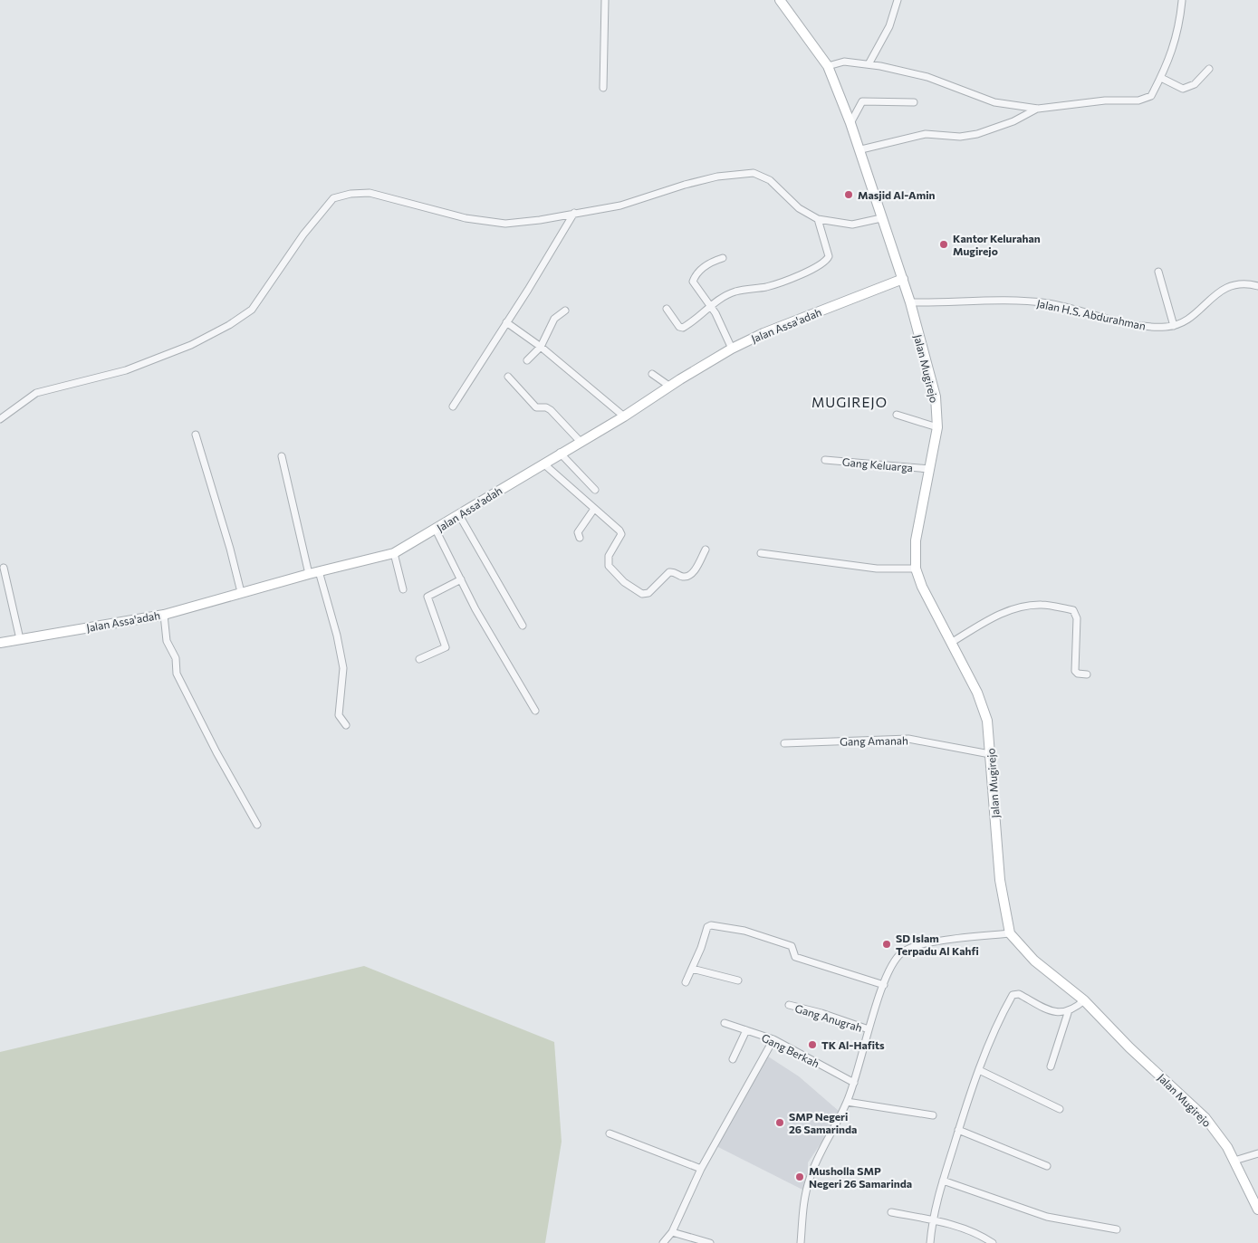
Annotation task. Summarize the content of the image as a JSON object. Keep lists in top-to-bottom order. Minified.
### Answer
{"streets":{"street":["Jalan H.S. Abdurahman","Jalan Assa'adah","Jalan Mugirejo","Gang Keluarga","Gang Amanah","Gang Anugrah","Gang Berkah"]},"crossings":[["Jalan H.S. Abdurahman","Jalan Mugirejo"],["Jalan Assa'adah","Jalan Mugirejo"],["Jalan Mugirejo","Gang Keluarga"],["Jalan Mugirejo","Gang Amanah"]],"districts":["MUGIREJO"],"places":["Masjid Al-Amin","Kantor Kelurahan Mugirejo","SD Islam Terpadu Al Kahfi","TK Al-Hafits","SMP Negeri 26 Samarinda","Musholla SMP Negeri 26 Samarinda"]}
